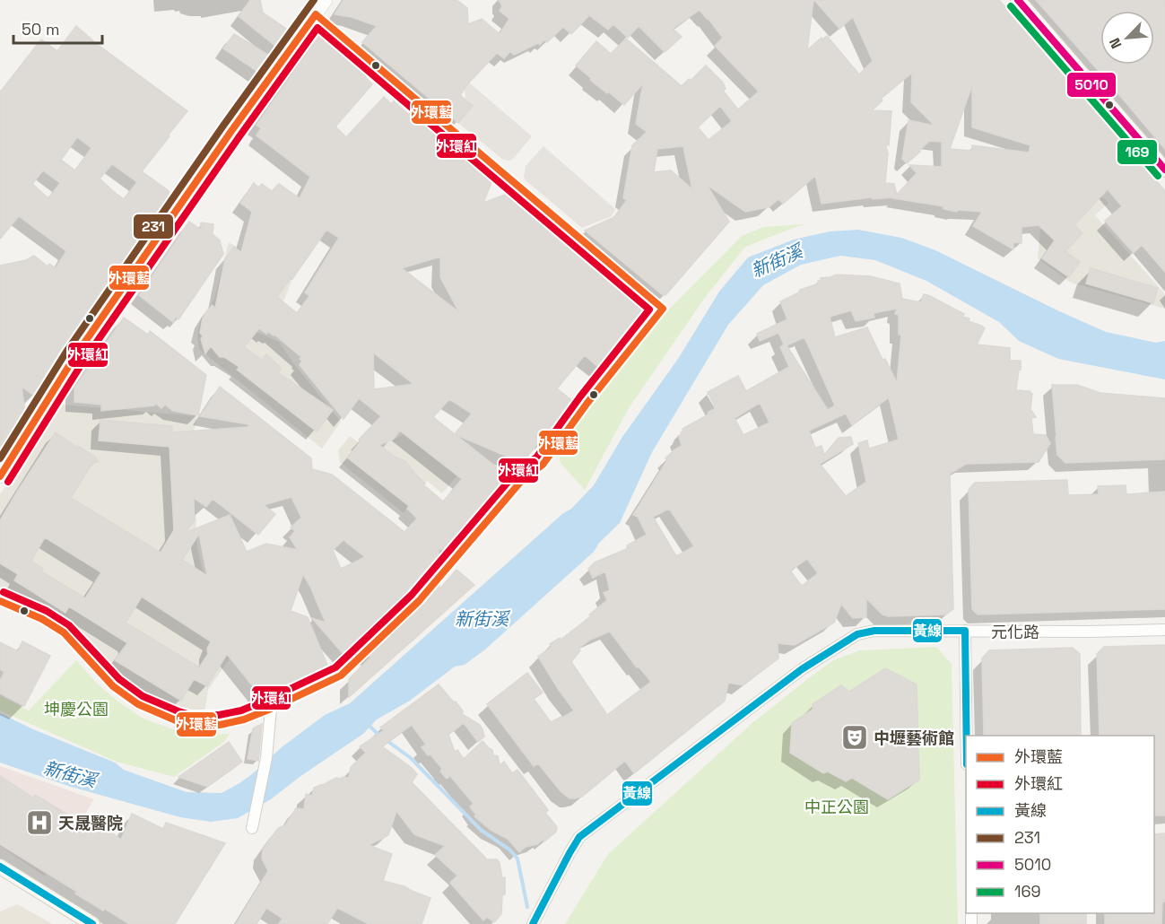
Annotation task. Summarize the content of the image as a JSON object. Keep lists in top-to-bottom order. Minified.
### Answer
{"streets":{"street":["元化路"]},"water":["新街溪"],"parks":["坤慶公園","中正公園"],"places":{"theatre":["中壢藝術館"],"hospital":["天晟醫院"]},"lines":["transit line 231","transit line 5010","transit line 169","transit line 外環藍","transit line 外環紅","transit line 黃線"],"legend":["外環藍","外環紅","黃線","231","5010","169"],"scale_bar":"50 m","north":"bottom left"}
